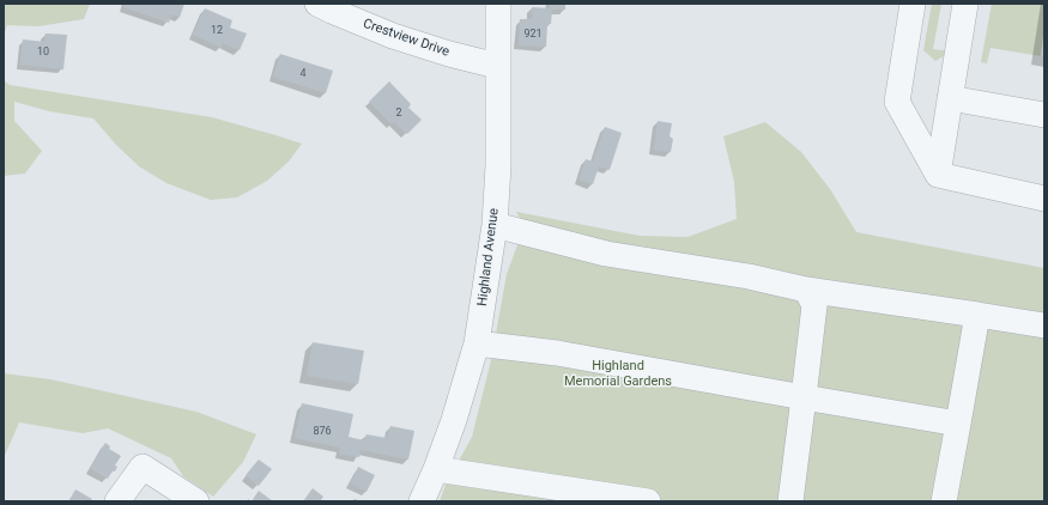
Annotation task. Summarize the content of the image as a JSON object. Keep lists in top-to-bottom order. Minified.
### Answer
{"streets":{"street":["Crestview Drive","Highland Avenue"]},"crossings":[["Crestview Drive","Highland Avenue"]],"parks":["Highland Memorial Gardens"],"house_numbers":["12","921","10","4","2","876"]}
